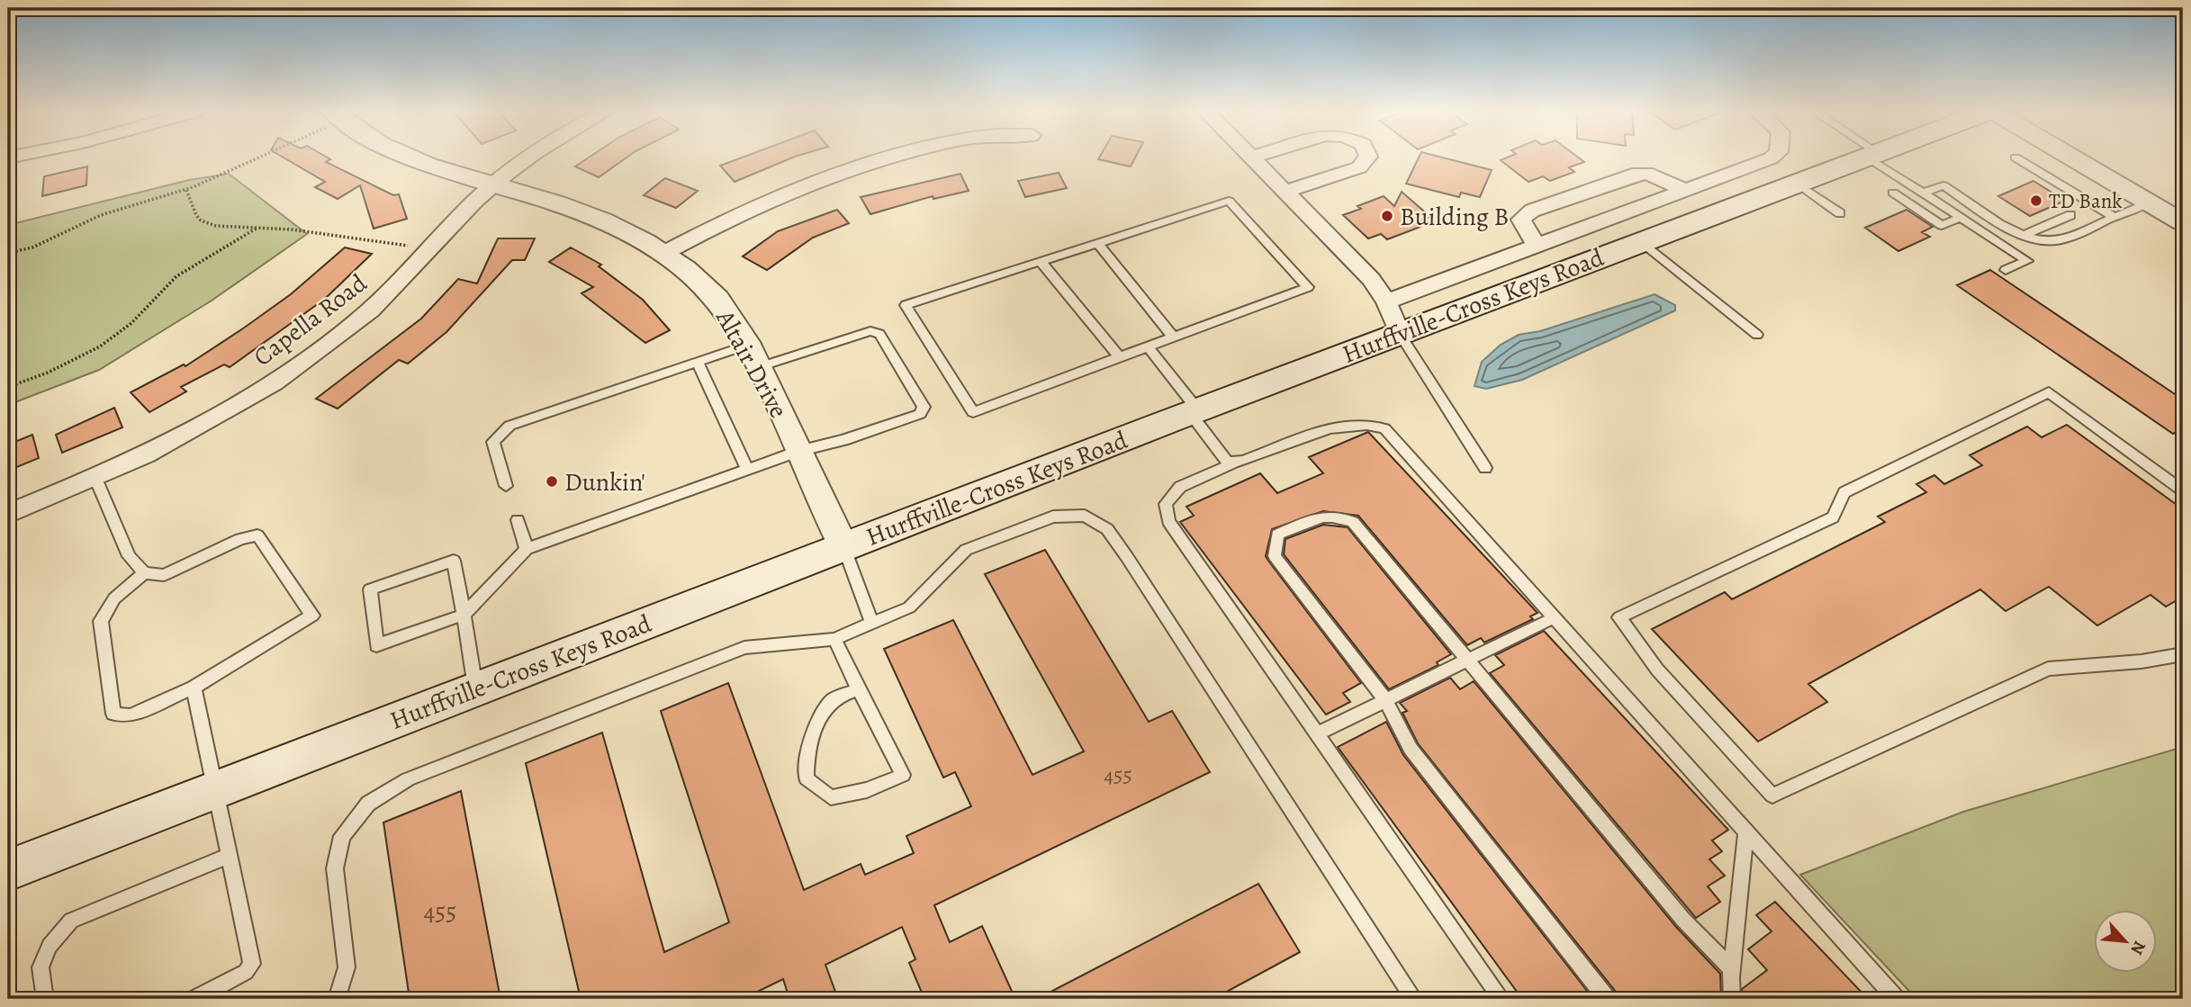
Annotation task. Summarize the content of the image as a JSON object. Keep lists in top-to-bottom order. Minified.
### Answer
{"streets":{"main road":["Hurffville-Cross Keys Road"],"street":["Capella Road","Altair Drive"]},"crossings":[["Hurffville-Cross Keys Road","Altair Drive"],["Capella Road","Altair Drive"]],"places":["TD Bank","Building B","Dunkin'"],"house_numbers":["455","455"],"north":"bottom right"}
